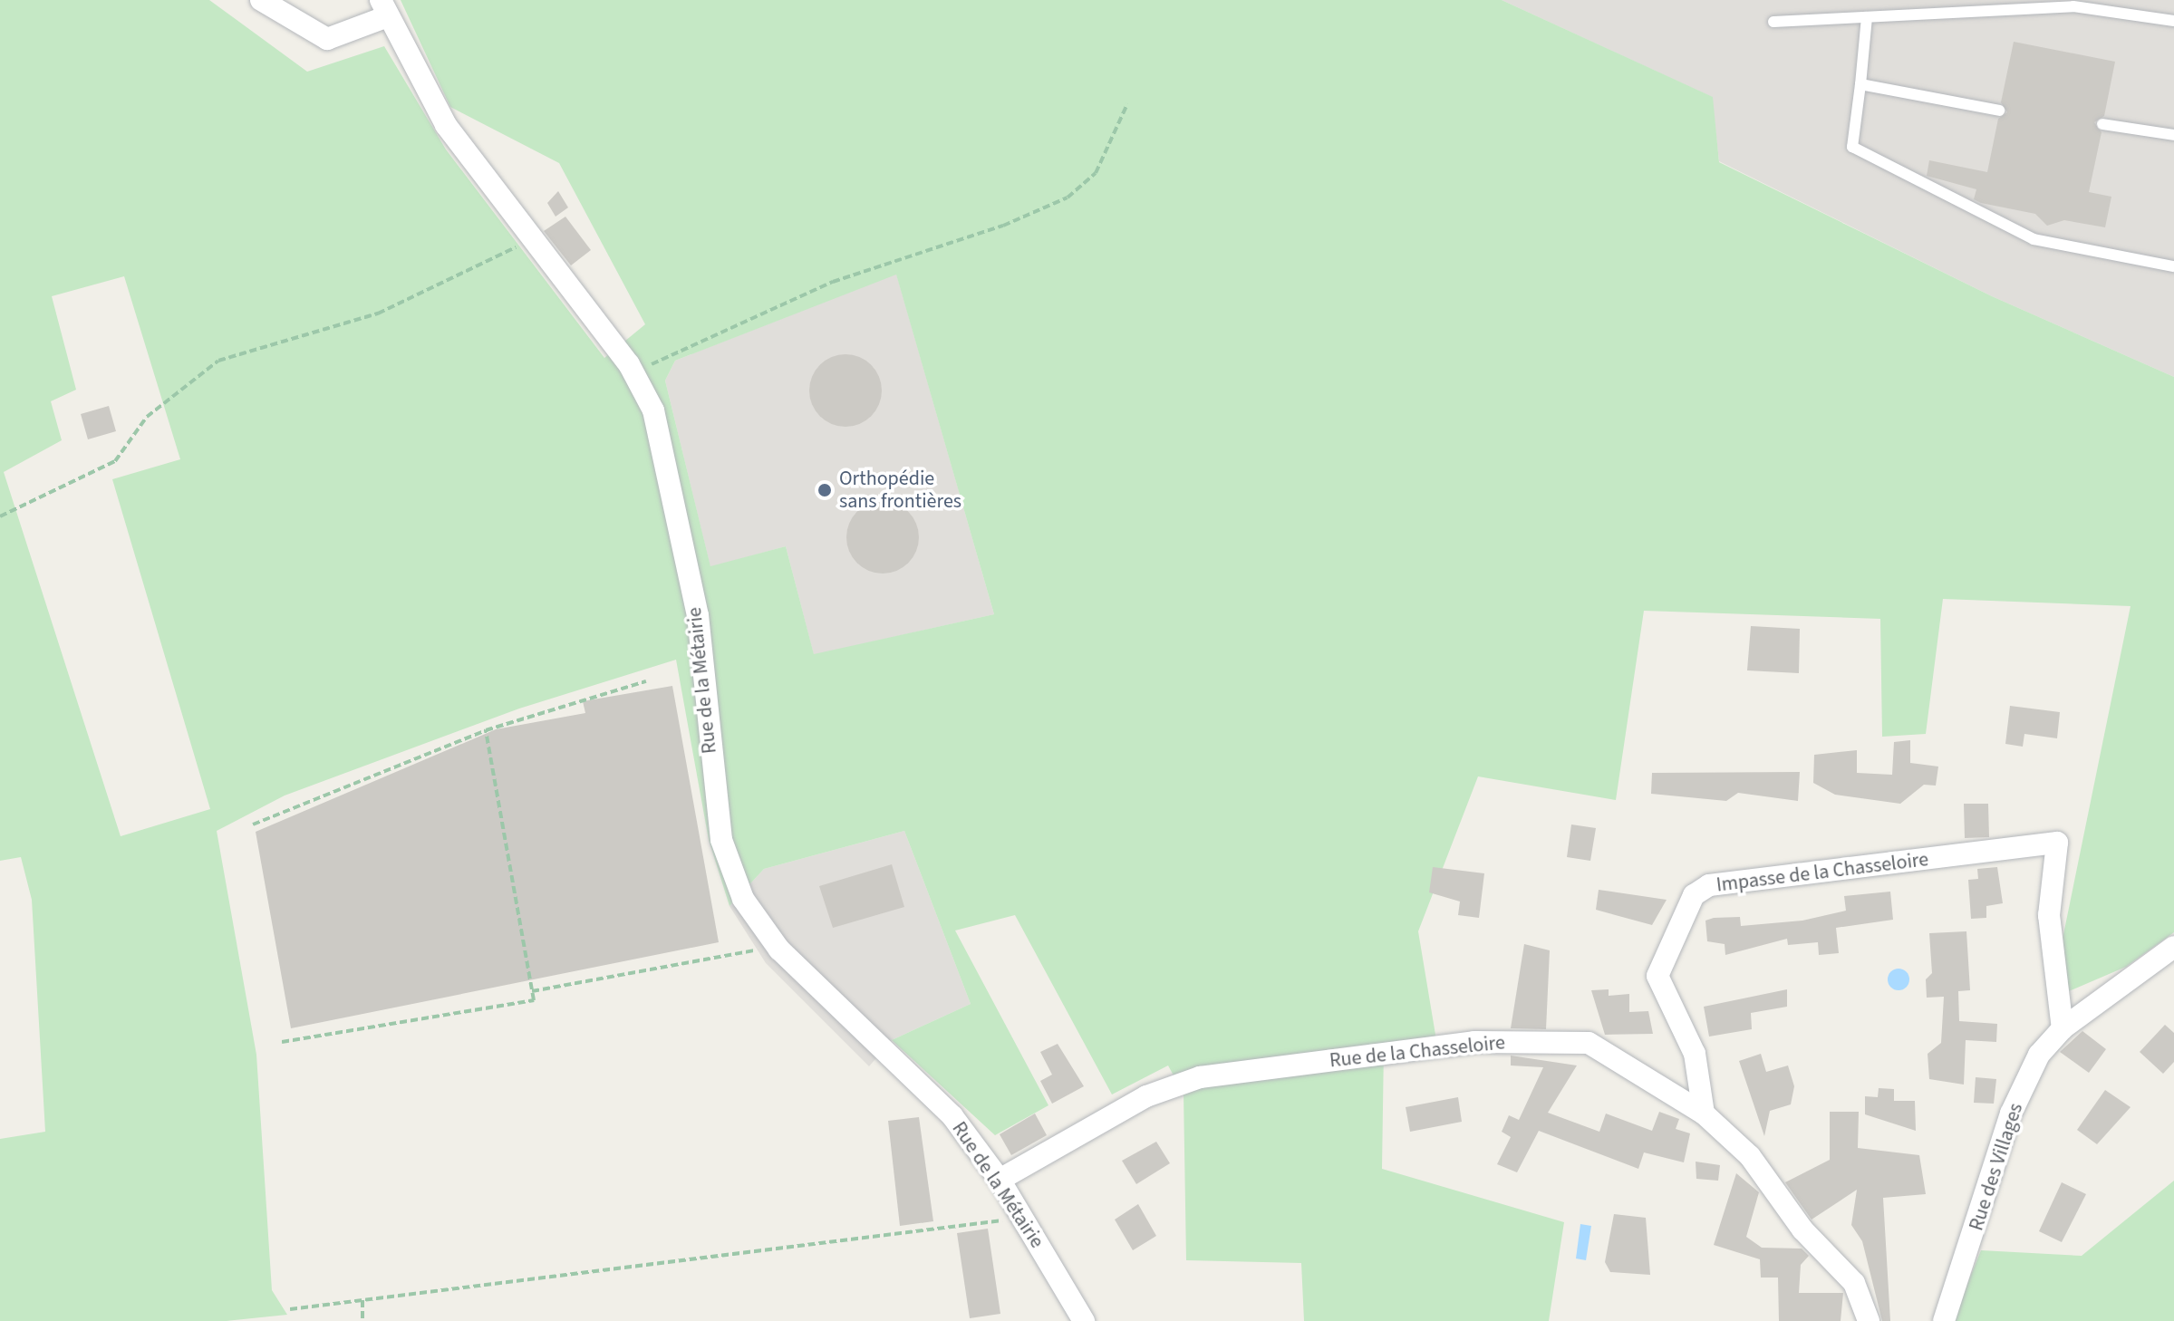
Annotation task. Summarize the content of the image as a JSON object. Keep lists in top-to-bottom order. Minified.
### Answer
{"streets":{"street":["Rue de la Métairie","Impasse de la Chasseloire","Rue de la Chasseloire","Rue des Villages"]},"crossings":[["Rue de la Métairie","Rue de la Chasseloire"],["Impasse de la Chasseloire","Rue de la Chasseloire"],["Impasse de la Chasseloire","Rue des Villages"]],"places":["Orthopédie sans frontières"]}
